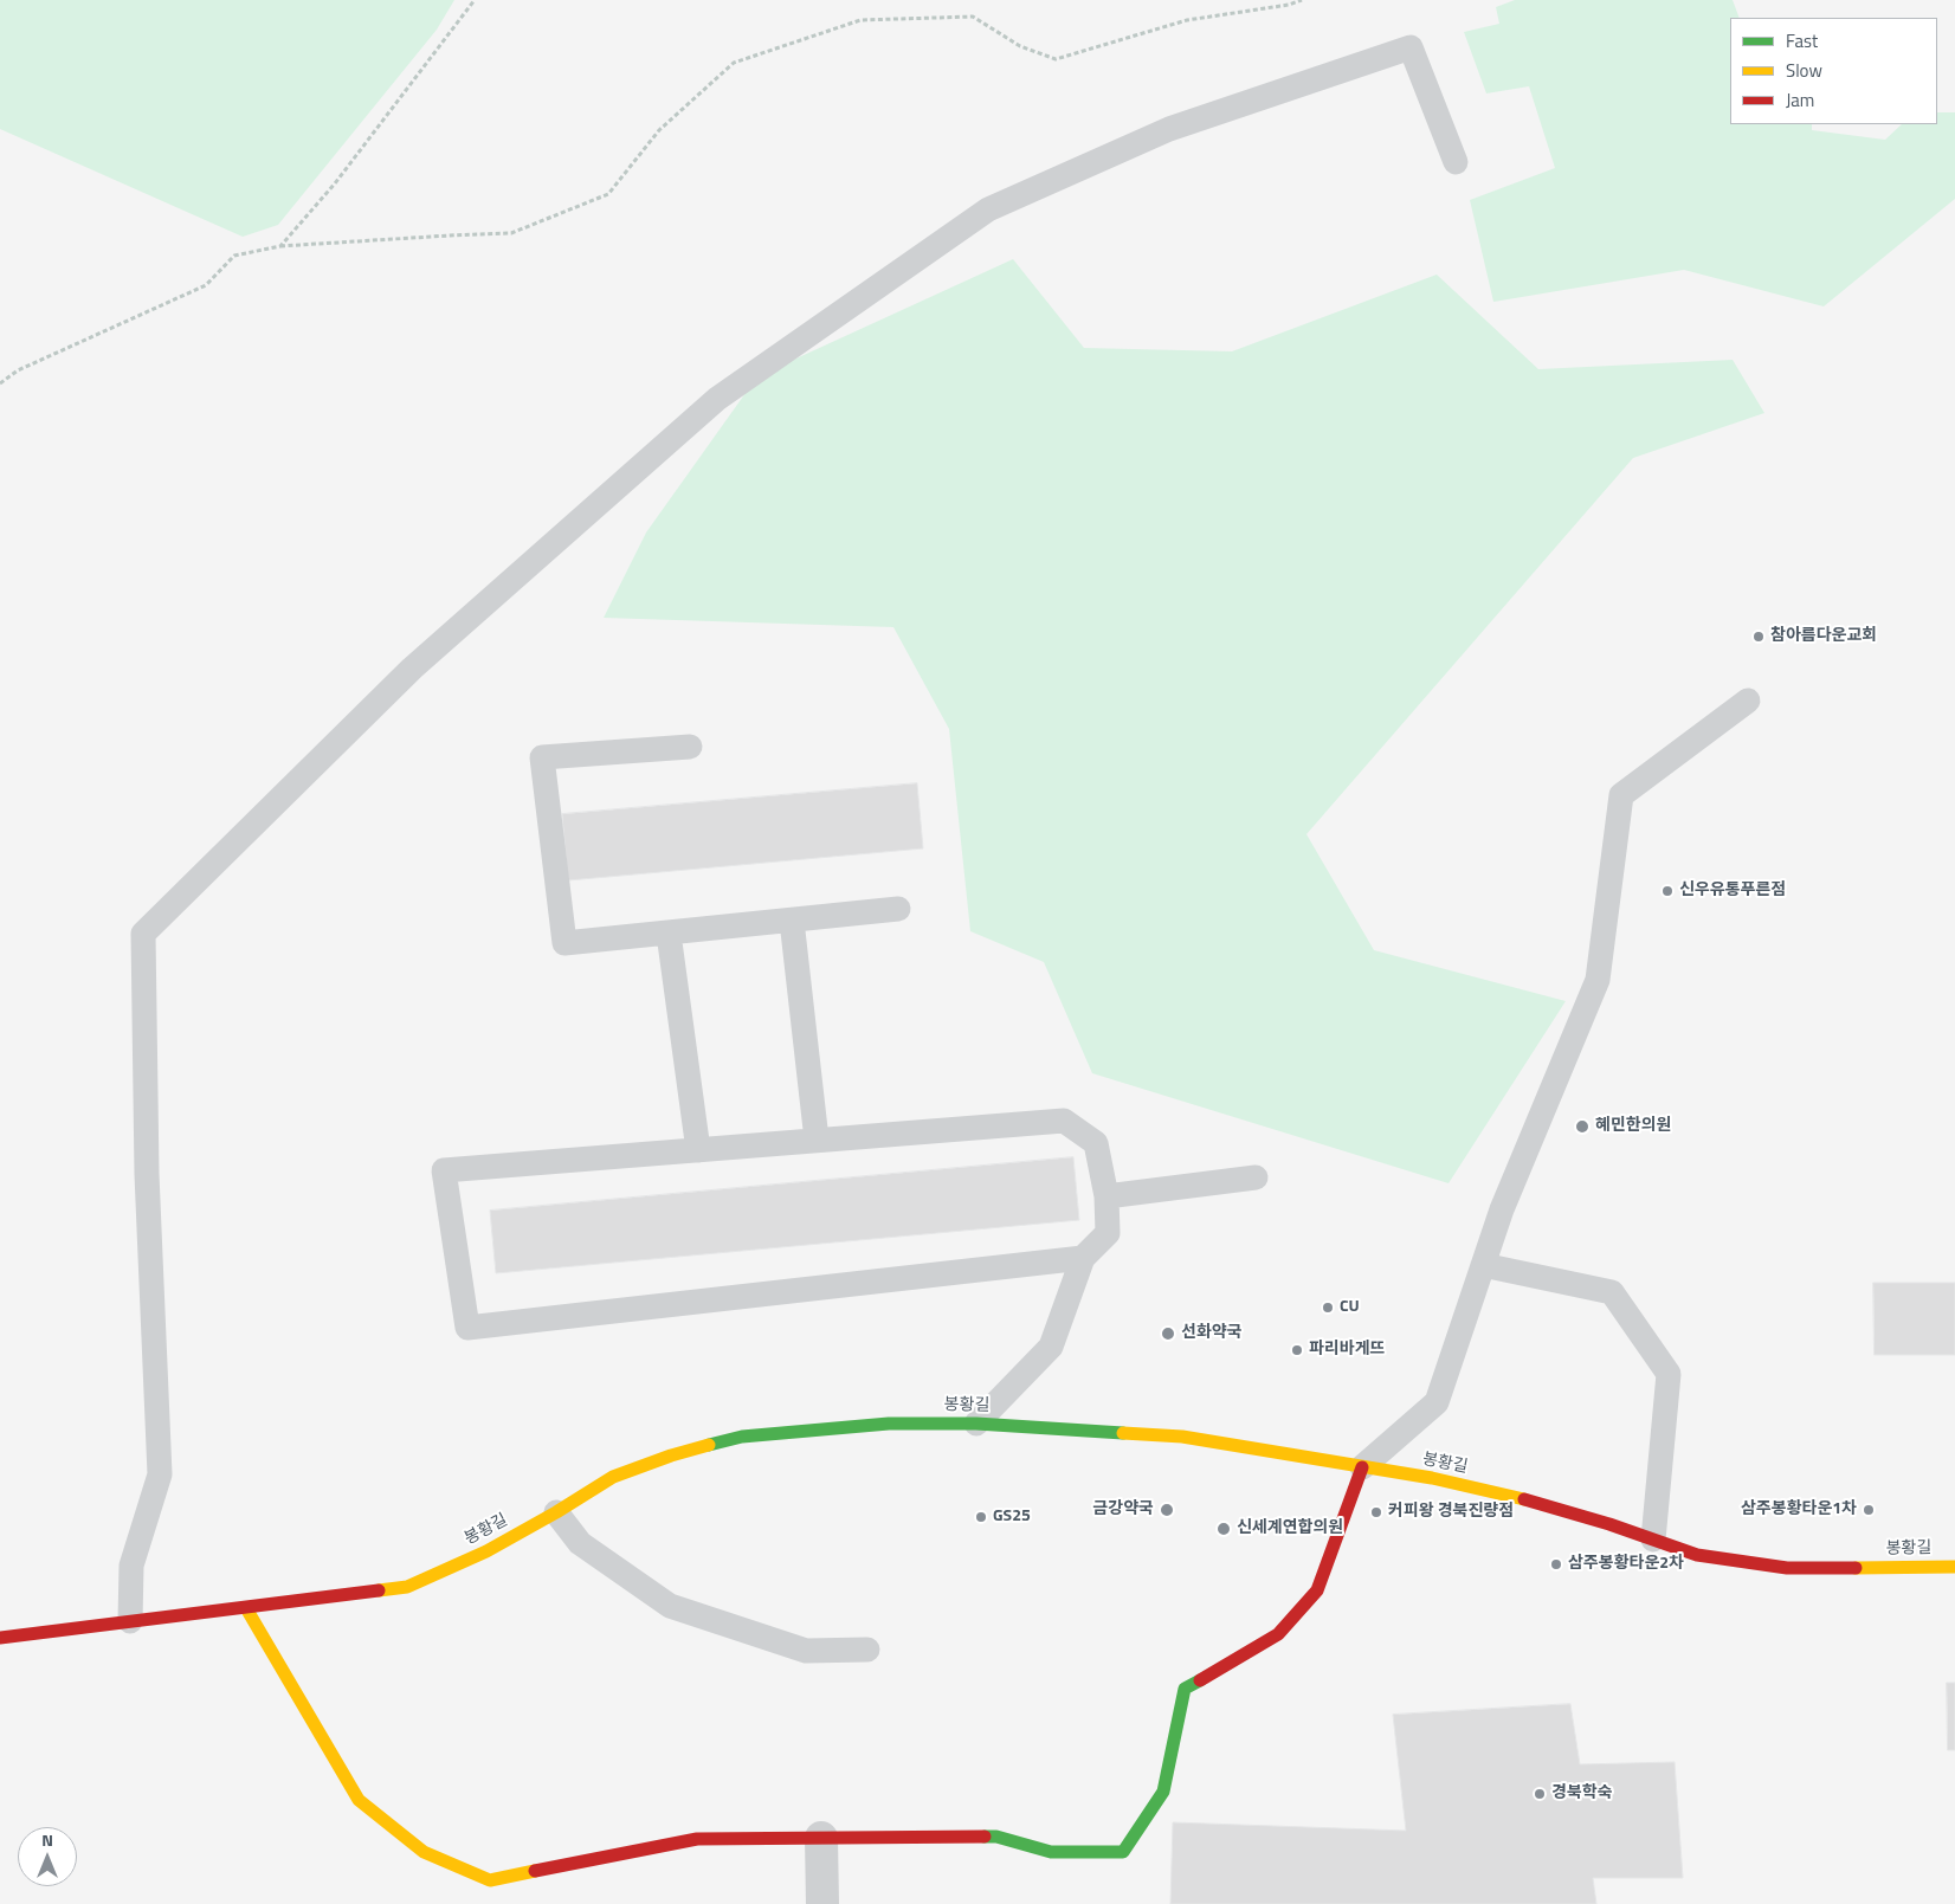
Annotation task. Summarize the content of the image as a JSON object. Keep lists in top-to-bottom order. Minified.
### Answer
{"streets":{"street":["봉황길"]},"places":["참아름다운교회","신우유통푸른점","혜민한의원","CU","선화약국","파리바게뜨","금강약국","삼주봉황타운1차","커피왕 경북진량점","GS25","신세계연합의원","삼주봉황타운2차","경북학숙"],"legend":["Fast","Slow","Jam"],"north":"top"}
